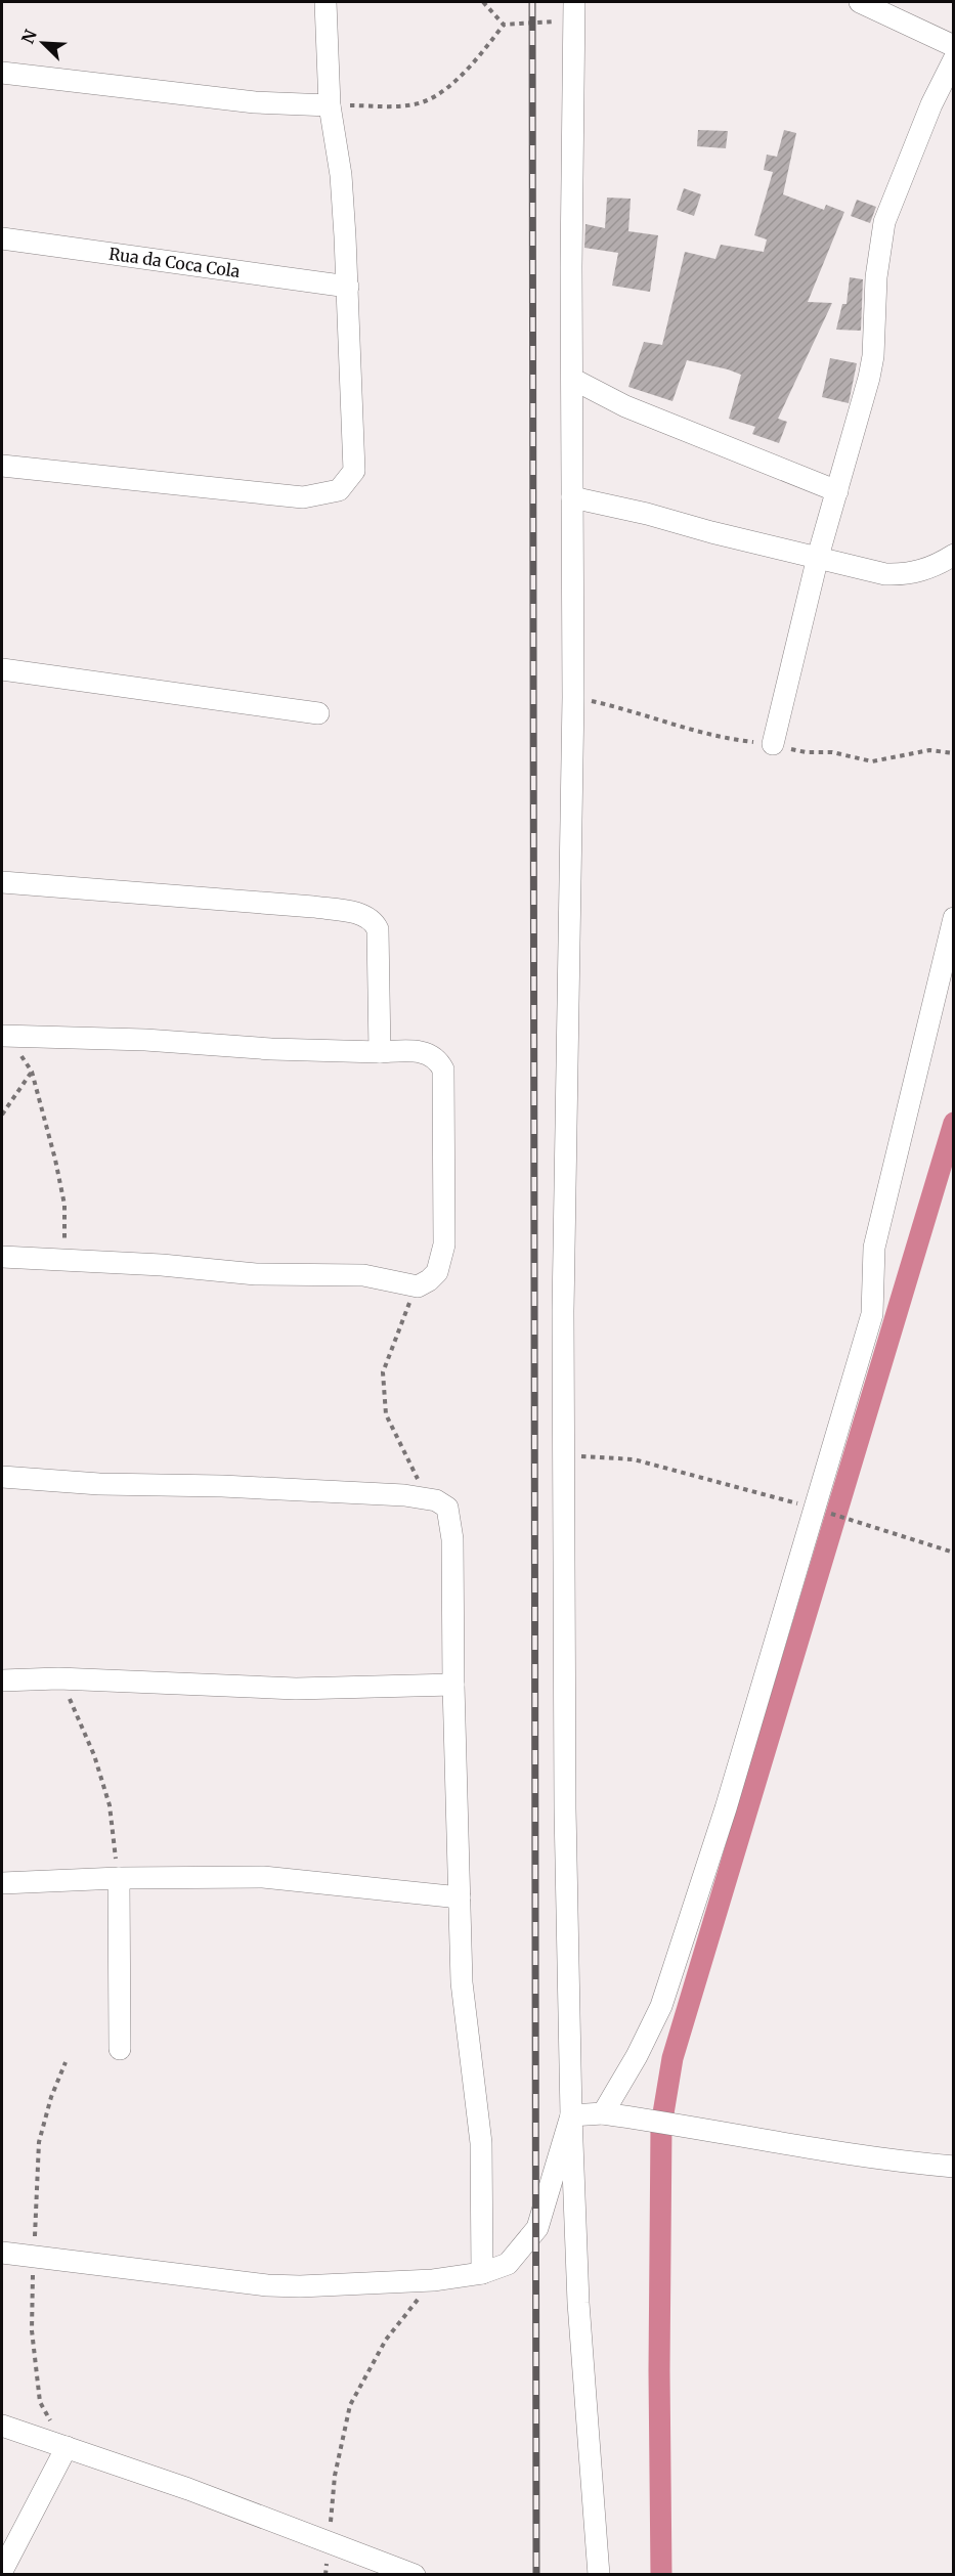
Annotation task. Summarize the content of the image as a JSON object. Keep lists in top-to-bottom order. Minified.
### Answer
{"streets":{"street":["Rua da Coca Cola"]},"north":"top left"}
